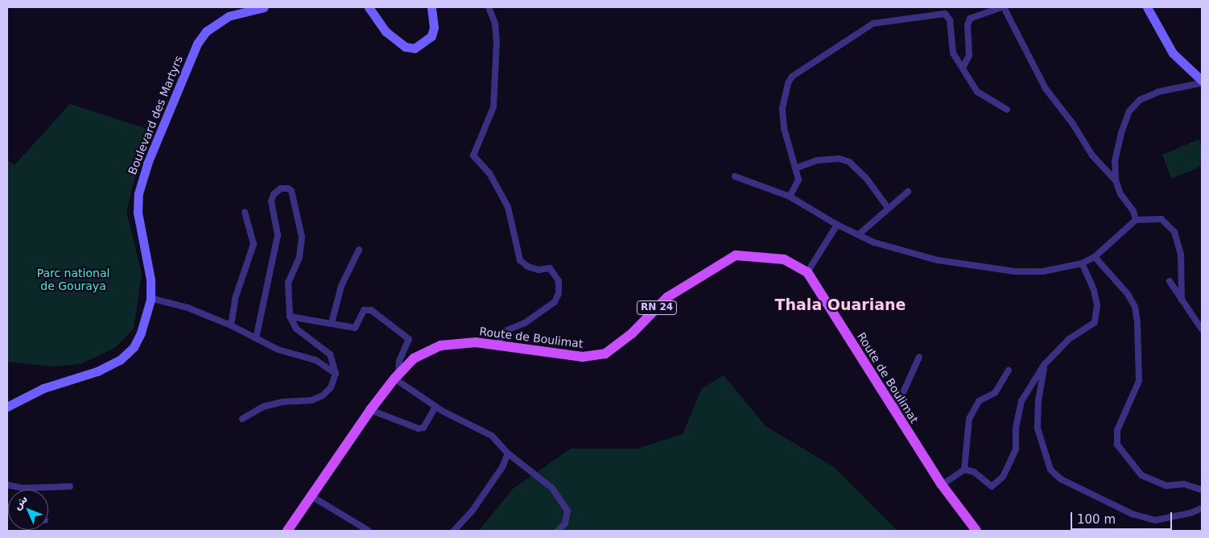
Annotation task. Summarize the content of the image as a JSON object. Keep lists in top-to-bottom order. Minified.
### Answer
{"streets":{"main road":["Boulevard des Martyrs","RN 24","Route de Boulimat"]},"districts":["Thala Ouariane"],"parks":["Parc national de Gouraya"],"scale_bar":"100 m","north":"top left"}
